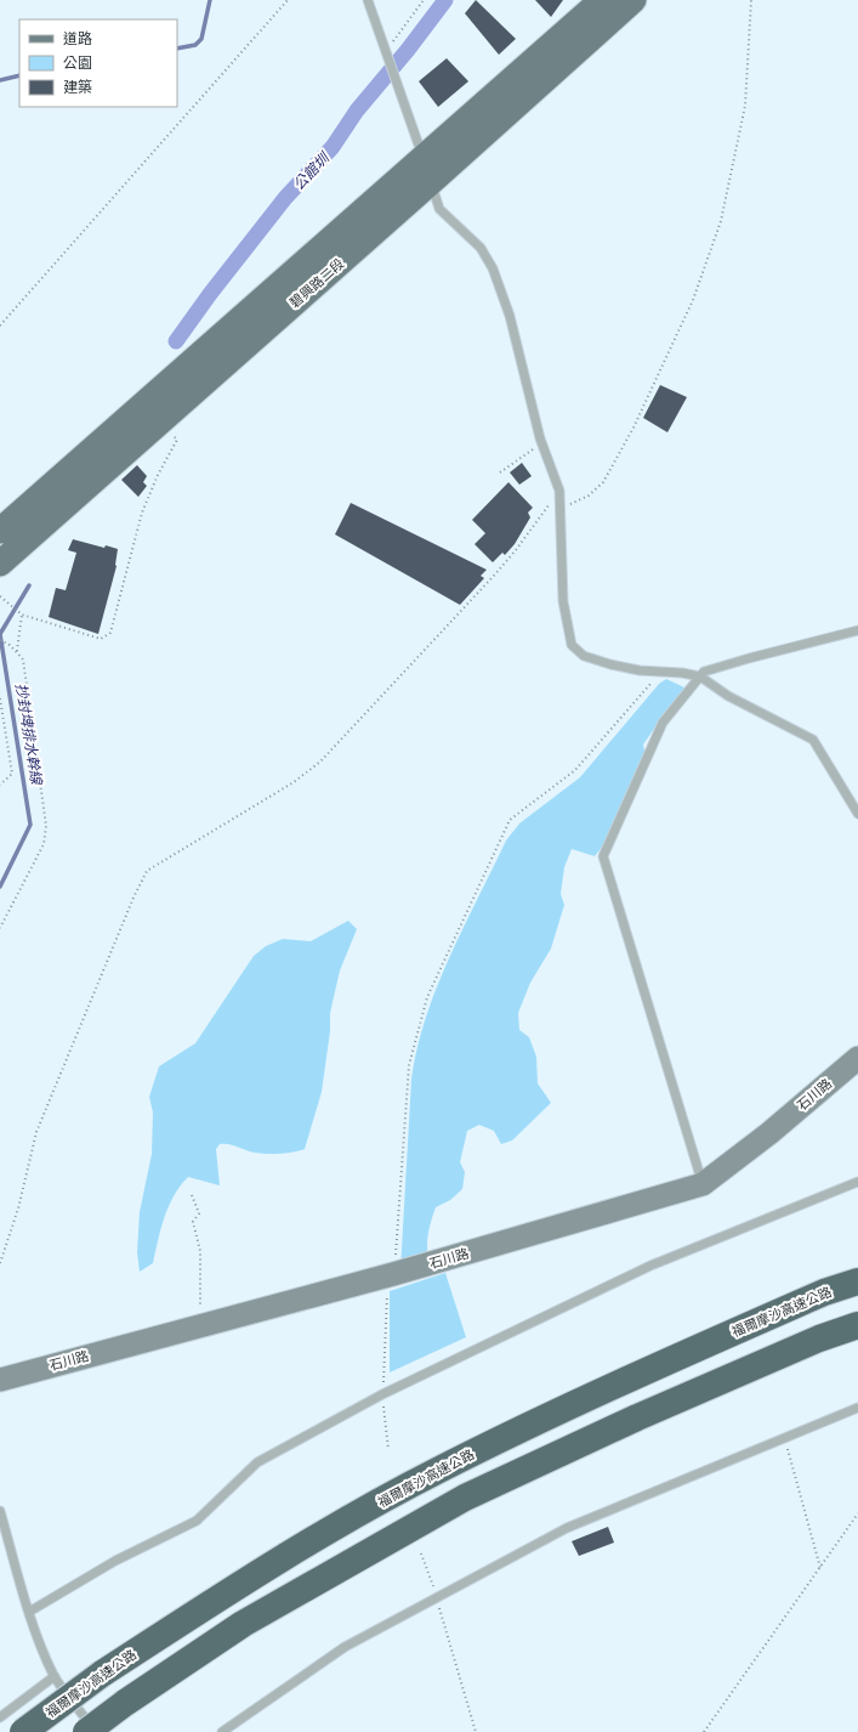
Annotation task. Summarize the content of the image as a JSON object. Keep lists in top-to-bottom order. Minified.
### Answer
{"streets":{"highway":["福爾摩沙高速公路"],"main road":["碧興路二段"],"street":["石川路"]},"water":["公館圳","抄封埤排水幹線"],"legend":["道路","公園","建築"]}
